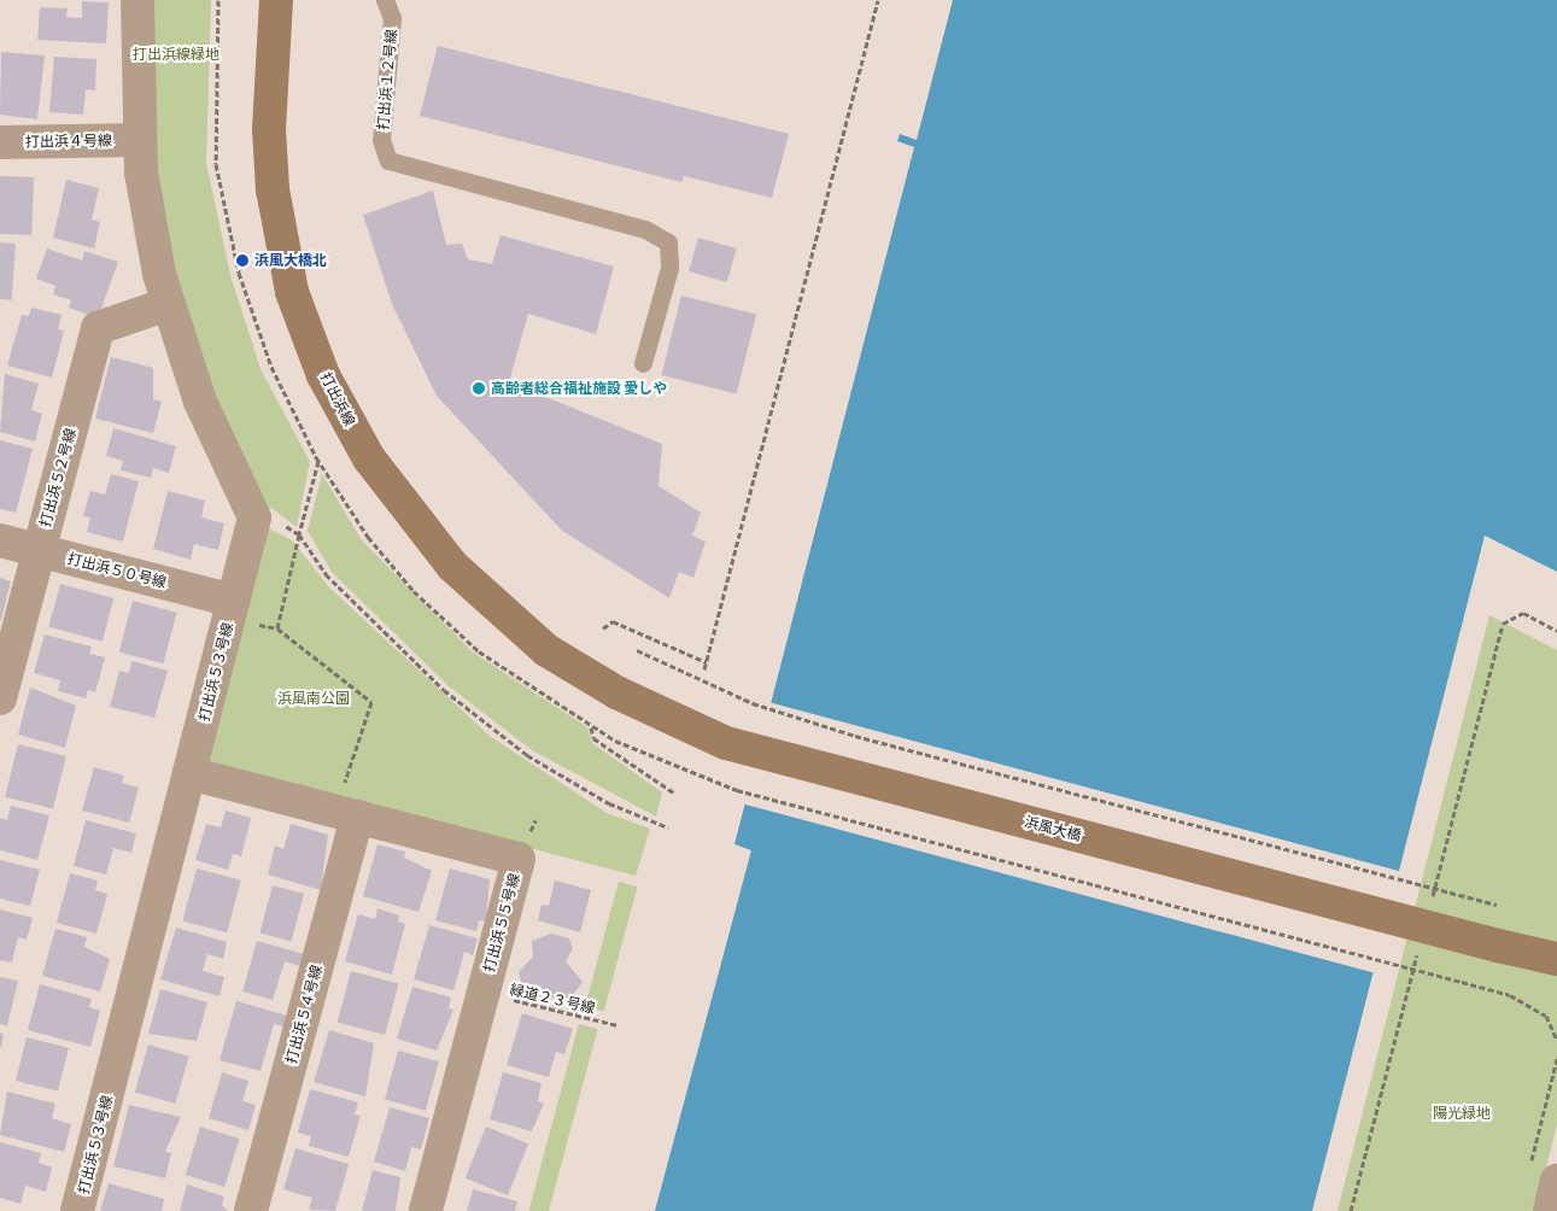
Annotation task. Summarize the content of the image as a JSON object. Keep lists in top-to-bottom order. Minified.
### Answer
{"streets":{"street":["打出浜４号線","打出浜線","打出浜５２号線","打出浜５０号線","打出浜５３号線","浜風大橋","打出浜５５号線","打出浜５４号線"],"lane":["打出浜１２号線"],"path":["緑道２３号線"]},"crossings":[["打出浜４号線","打出浜５３号線"],["打出浜線","浜風大橋"],["打出浜５２号線","打出浜５０号線"],["打出浜５２号線","打出浜５３号線"],["打出浜５０号線","打出浜５３号線"],["打出浜５３号線","打出浜５５号線"],["打出浜５５号線","緑道２３号線"],["打出浜５５号線","打出浜５４号線"]],"parks":["打出浜線緑地","浜風南公園","陽光緑地"],"places":["浜風大橋北","高齢者総合福祉施設 愛しや"]}
